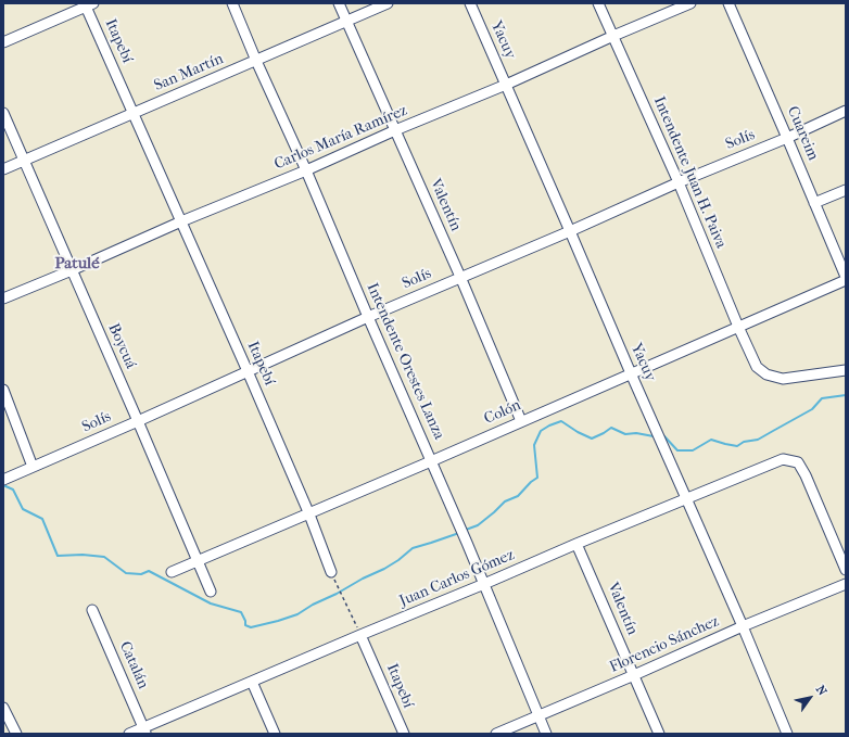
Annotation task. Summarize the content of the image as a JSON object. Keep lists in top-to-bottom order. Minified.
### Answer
{"streets":{"street":["Yacuy","Itapebí","San Martín","Cuareim","Carlos María Ramírez","Solís","Intendente Juan H. Paiva","Valentín","Boycuá","Intendente Orestes Lanza","Colón","Juan Carlos Gómez","Florencio Sánchez","Catalán"]},"crossings":[["Yacuy","Carlos María Ramírez"],["Yacuy","Solís"],["Yacuy","Colón"],["Yacuy","Juan Carlos Gómez"],["Yacuy","Florencio Sánchez"],["Itapebí","San Martín"],["Itapebí","Carlos María Ramírez"],["Itapebí","Solís"],["Itapebí","Colón"],["Itapebí","Juan Carlos Gómez"],["San Martín","Valentín"],["San Martín","Boycuá"],["San Martín","Intendente Orestes Lanza"],["Cuareim","Solís"],["Cuareim","Colón"],["Carlos María Ramírez","Intendente Juan H. Paiva"],["Carlos María Ramírez","Valentín"],["Carlos María Ramírez","Boycuá"],["Carlos María Ramírez","Intendente Orestes Lanza"],["Solís","Intendente Juan H. Paiva"],["Solís","Valentín"],["Solís","Boycuá"],["Solís","Intendente Orestes Lanza"],["Intendente Juan H. Paiva","Colón"],["Valentín","Colón"],["Valentín","Juan Carlos Gómez"],["Valentín","Florencio Sánchez"],["Boycuá","Colón"],["Intendente Orestes Lanza","Colón"],["Intendente Orestes Lanza","Juan Carlos Gómez"],["Intendente Orestes Lanza","Florencio Sánchez"],["Juan Carlos Gómez","Catalán"]],"districts":["Patulé"],"north":"top right"}
